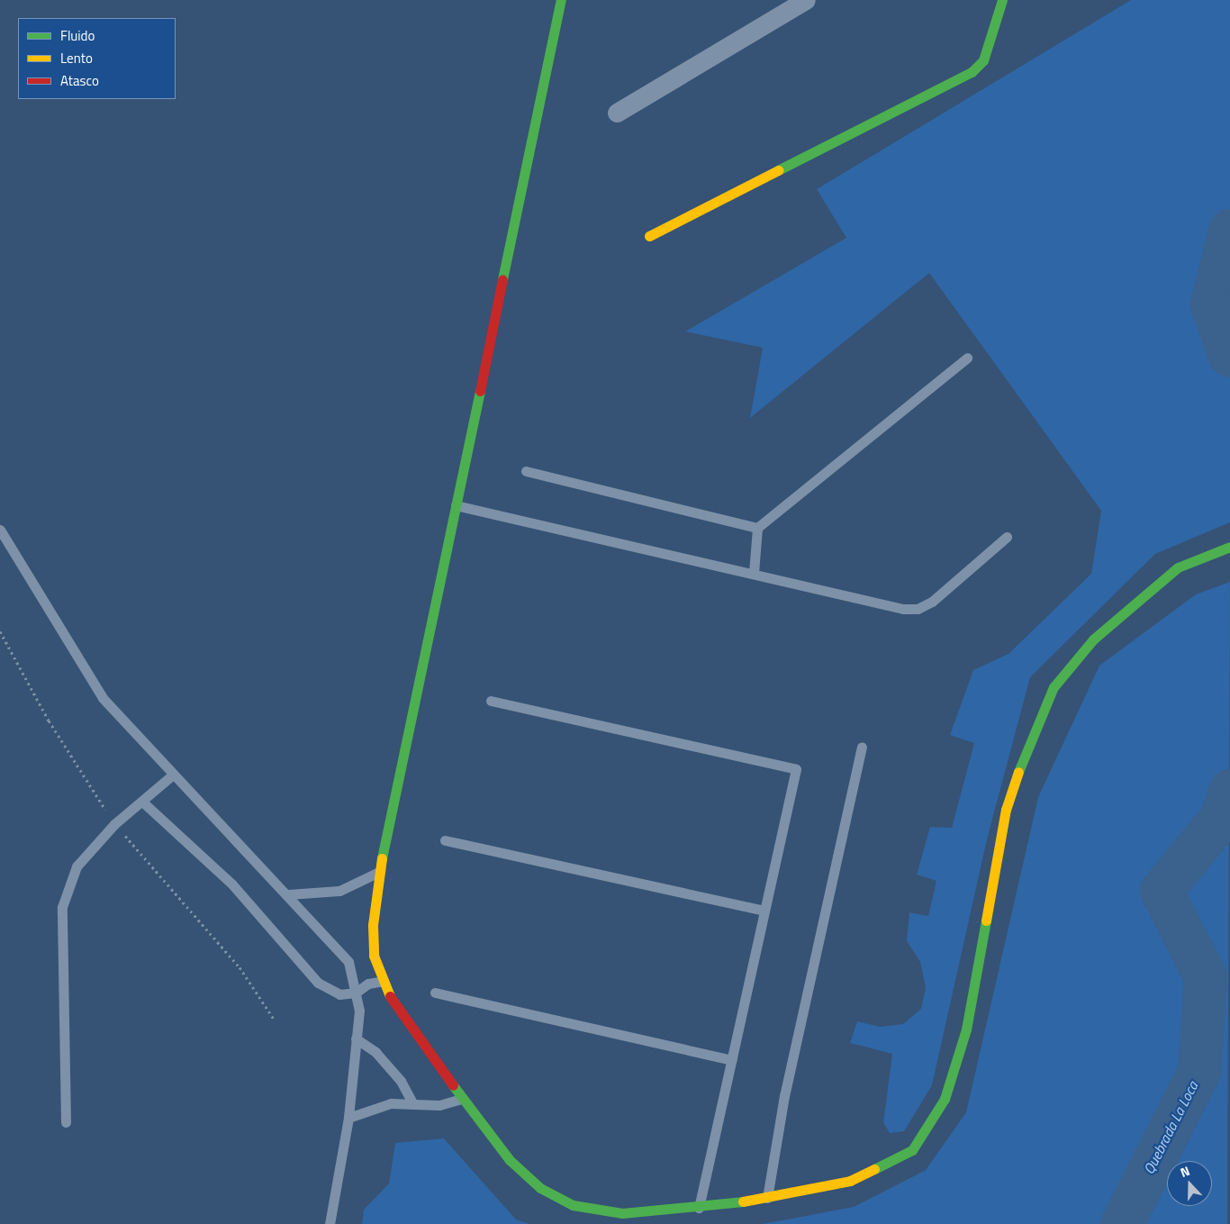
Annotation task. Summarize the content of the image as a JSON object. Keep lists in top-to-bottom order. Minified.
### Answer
{"water":["Quebrada La Loca"],"legend":["Fluido","Lento","Atasco"],"north":"top"}
